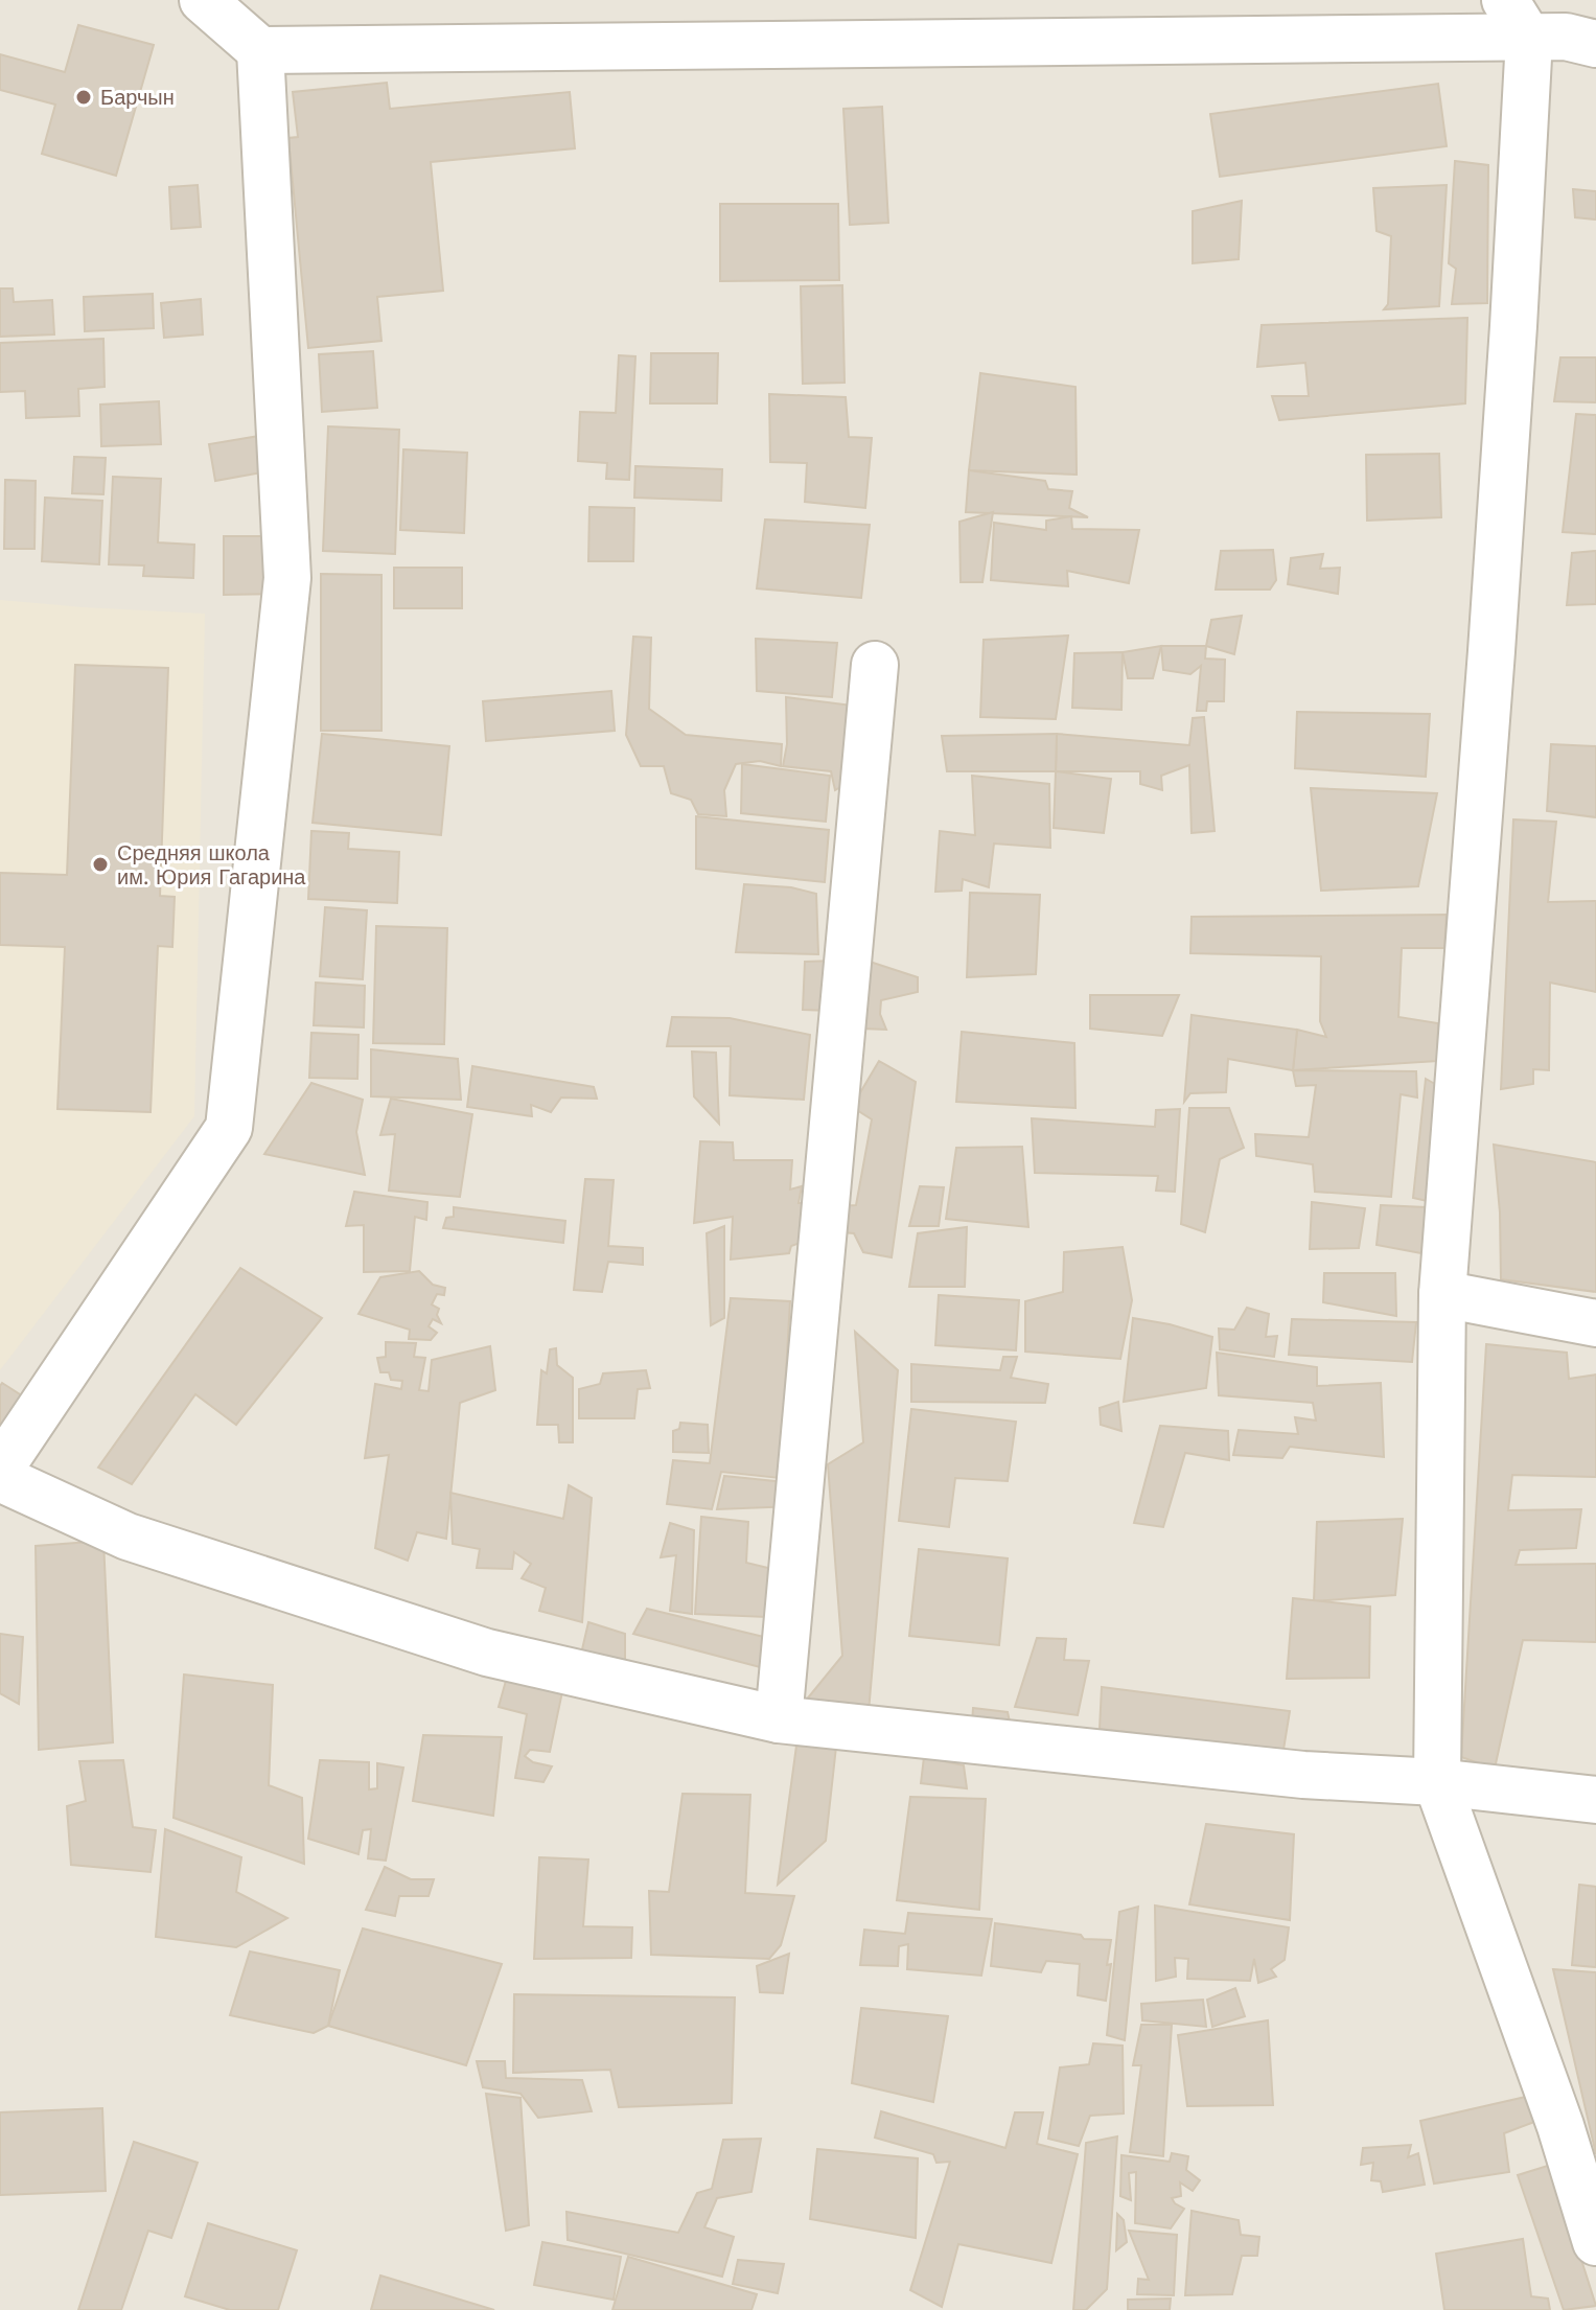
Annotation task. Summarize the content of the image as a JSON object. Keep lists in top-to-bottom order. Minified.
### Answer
{"places":["Барчын","Средняя школа им. Юрия Гагарина"]}
